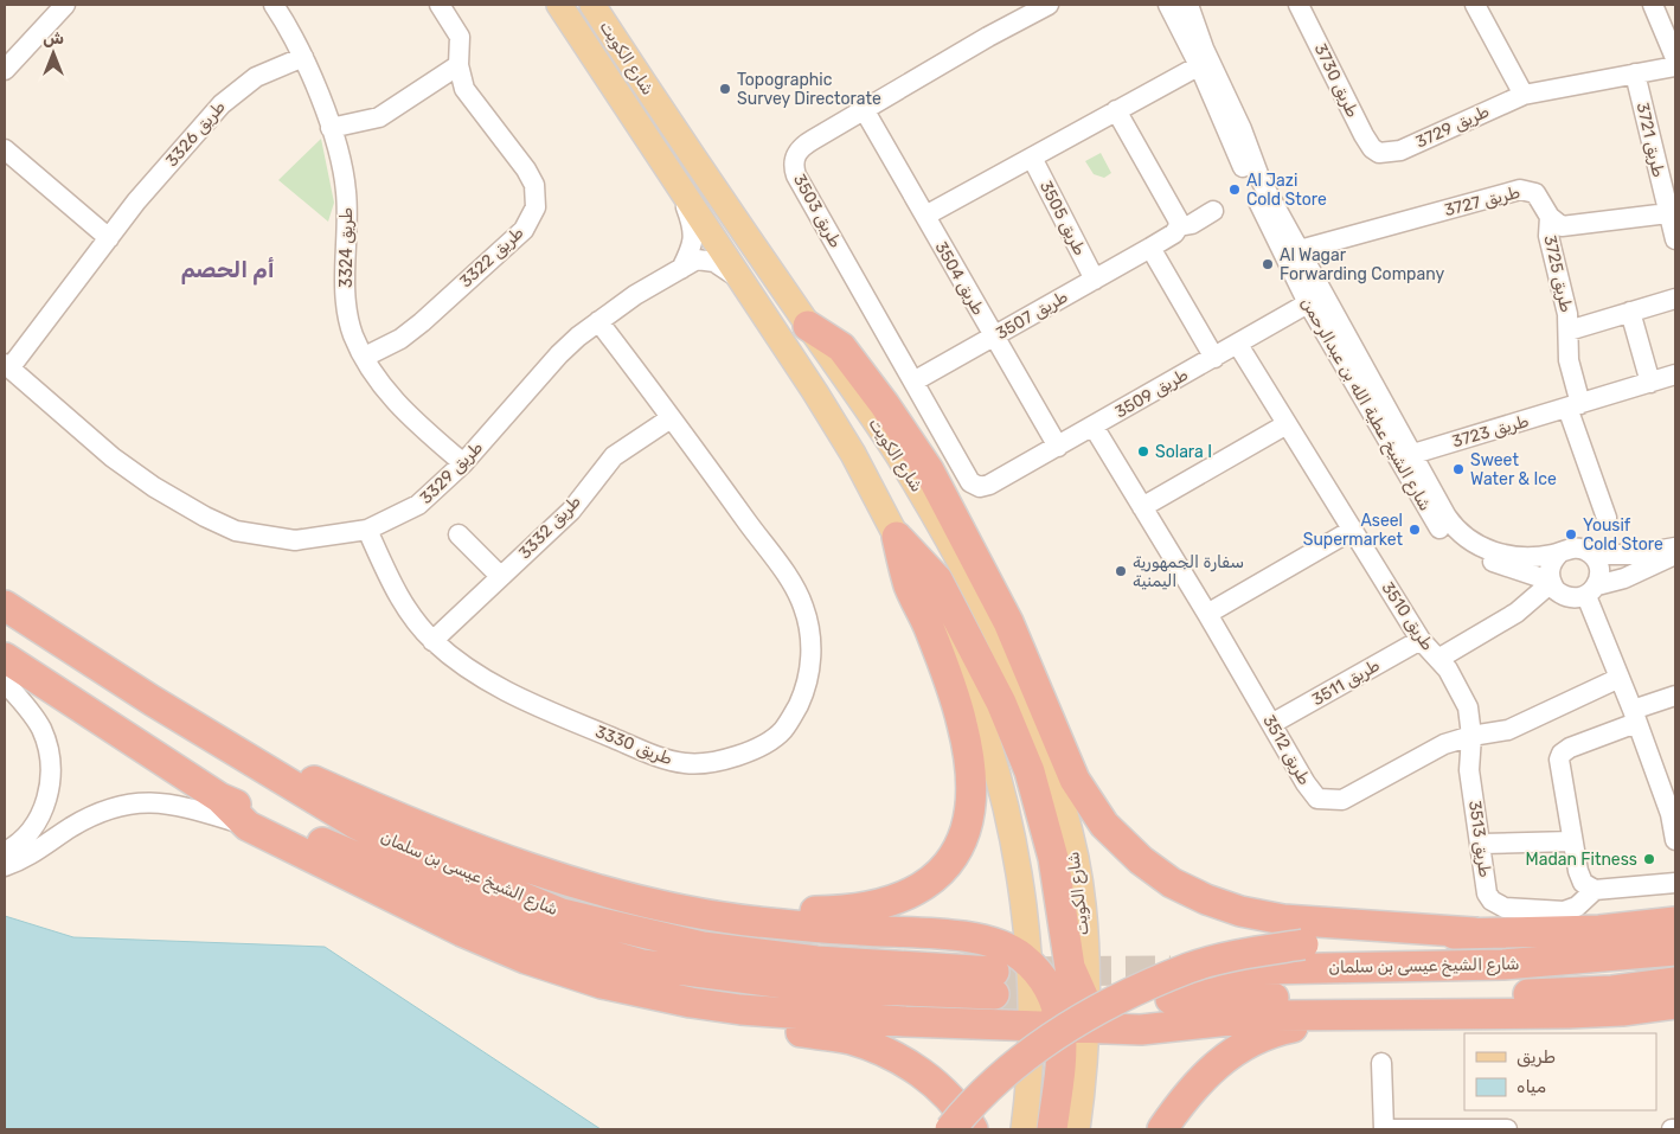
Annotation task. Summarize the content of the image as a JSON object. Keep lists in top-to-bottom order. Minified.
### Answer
{"streets":{"highway":["شارع الشيخ عيسى بن سلمان"],"main road":["شارع الكويت"],"street":["طريق 3730","طريق 3729","طريق 3326","طريق 3721","طريق 3727","طريق 3503","طريق 3505","طريق 3324","طريق 3322","طريق 3725","طريق 3504","طريق 3507","طريق 3509","شارع الشيخ عطية الله بن عبدالرحمن","طريق 3723","طريق 3329","طريق 3332","طريق 3510","طريق 3511","طريق 3330","طريق 3512","طريق 3513"]},"crossings":[["شارع الكويت","طريق 3329"],["طريق 3730","طريق 3729"],["طريق 3729","طريق 3721"],["طريق 3326","طريق 3324"],["طريق 3326","طريق 3329"],["طريق 3727","طريق 3725"],["طريق 3727","شارع الشيخ عطية الله بن عبدالرحمن"],["طريق 3503","طريق 3504"],["طريق 3503","طريق 3507"],["طريق 3503","طريق 3509"],["طريق 3505","طريق 3507"],["طريق 3324","طريق 3322"],["طريق 3324","طريق 3329"],["طريق 3725","طريق 3723"],["طريق 3504","طريق 3507"],["طريق 3504","طريق 3509"],["طريق 3509","شارع الشيخ عطية الله بن عبدالرحمن"],["طريق 3509","طريق 3510"],["طريق 3509","طريق 3512"],["شارع الشيخ عطية الله بن عبدالرحمن","طريق 3723"],["طريق 3329","طريق 3330"],["طريق 3332","طريق 3330"],["طريق 3510","طريق 3511"],["طريق 3510","طريق 3512"],["طريق 3510","طريق 3513"],["طريق 3511","طريق 3512"],["طريق 3512","طريق 3513"]],"districts":["أم الحصم"],"places":["Topographic Survey Directorate","Al Jazi Cold Store","Al Wagar Forwarding Company","Solara I","Sweet Water & Ice","Aseel Supermarket","Yousif Cold Store","سفارة الجمهورية اليمنية","Madan Fitness"],"legend":["طريق","مياه"],"north":"top"}
